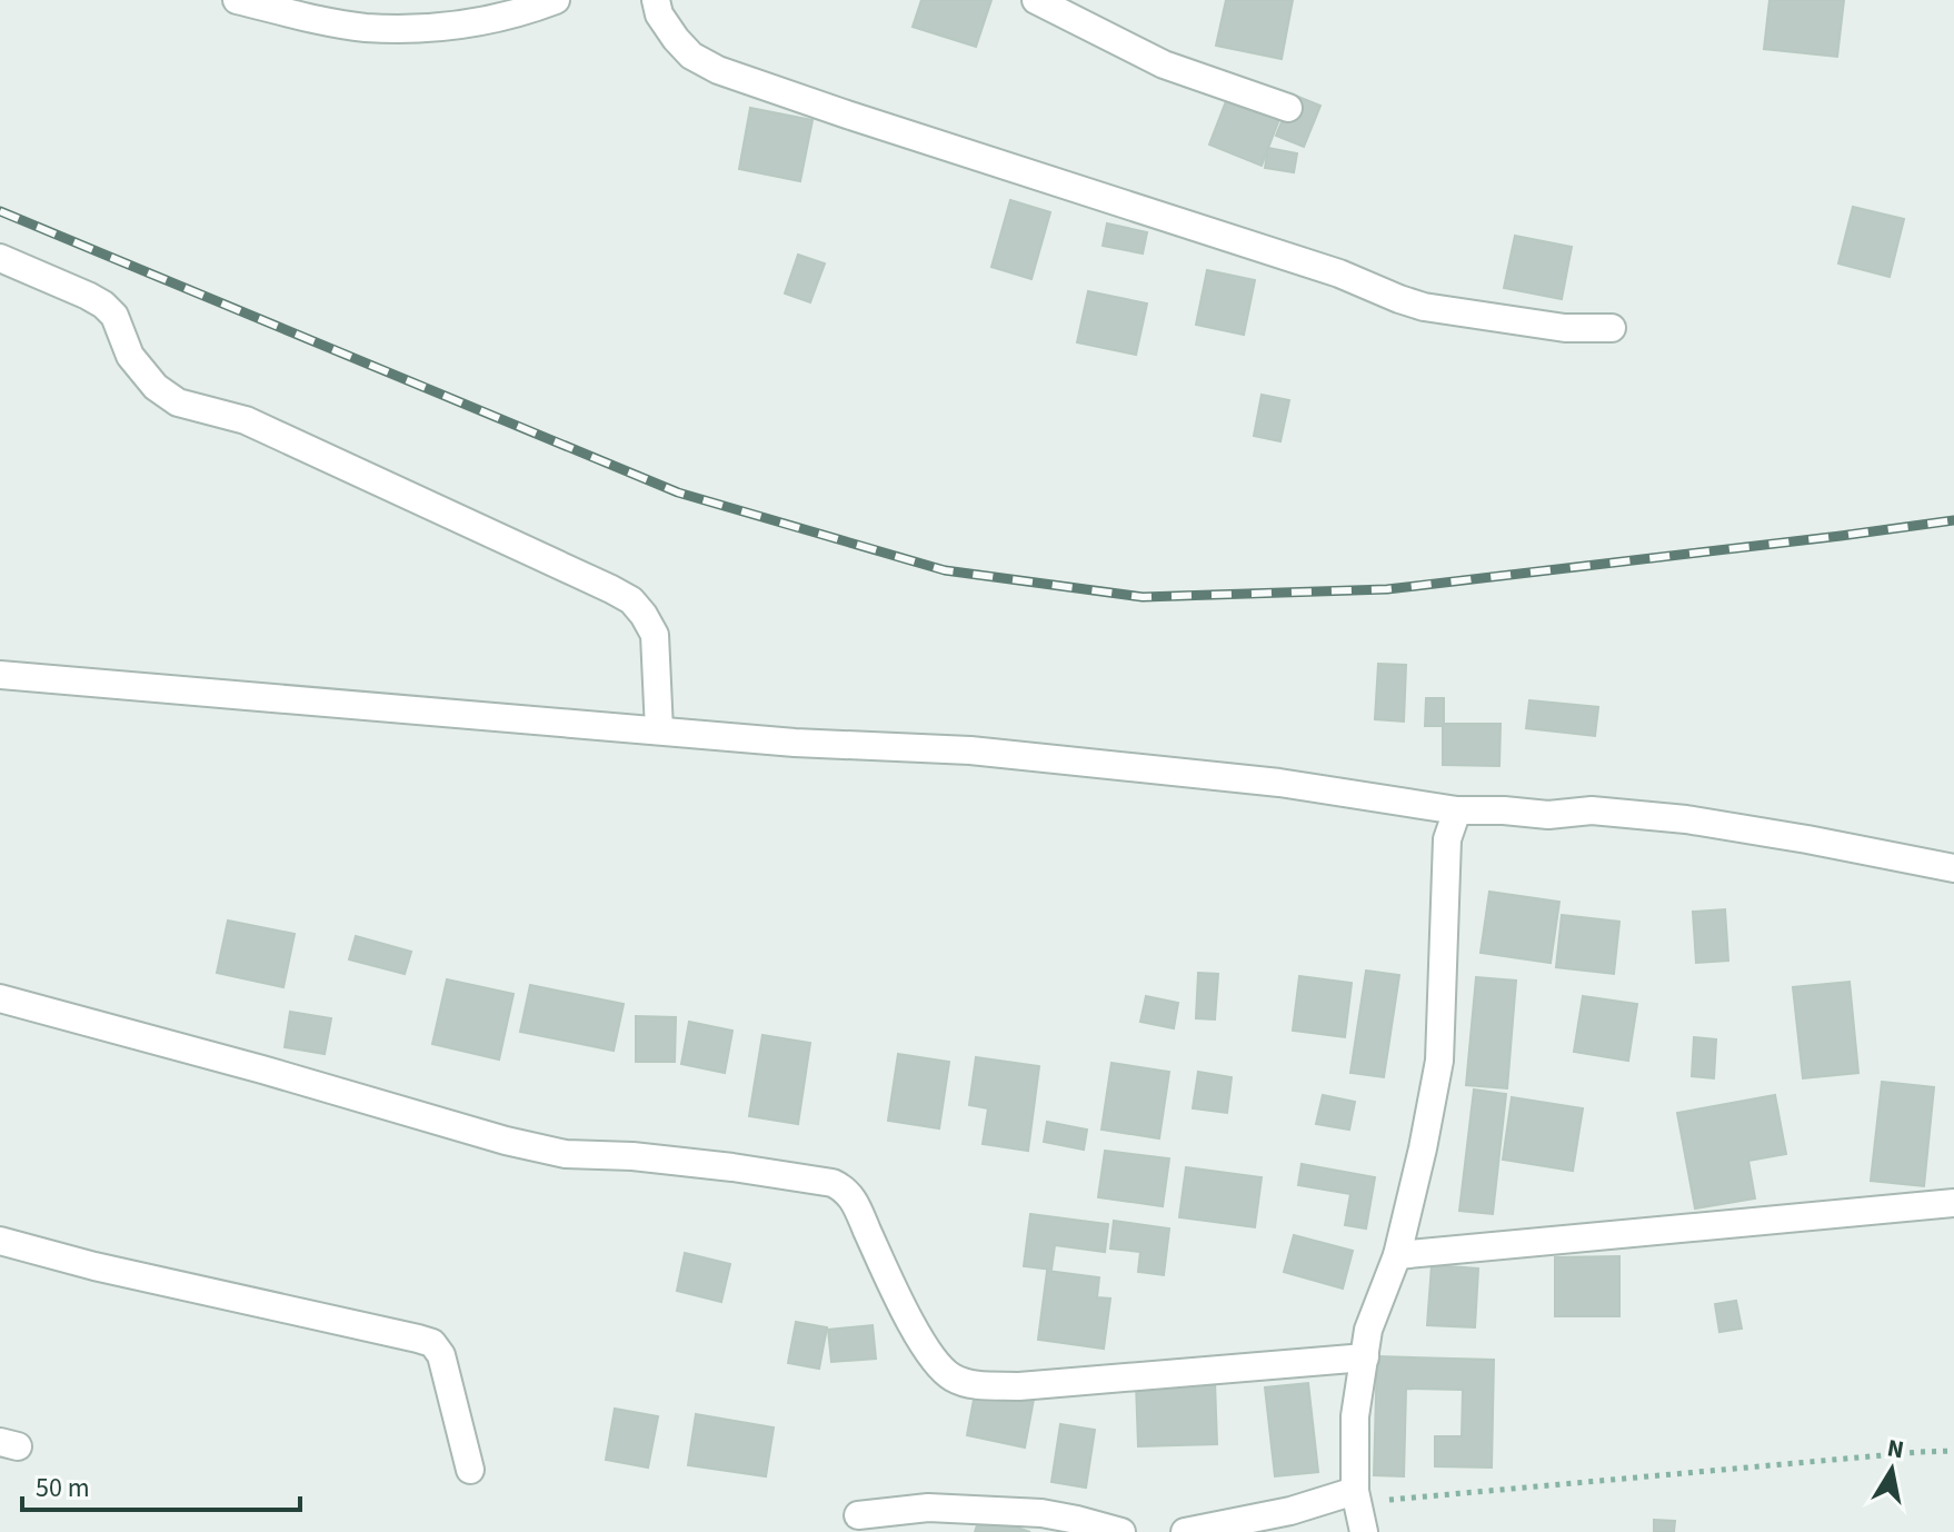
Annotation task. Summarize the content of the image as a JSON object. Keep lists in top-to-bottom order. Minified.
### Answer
{"scale_bar":"50 m","north":"top"}
